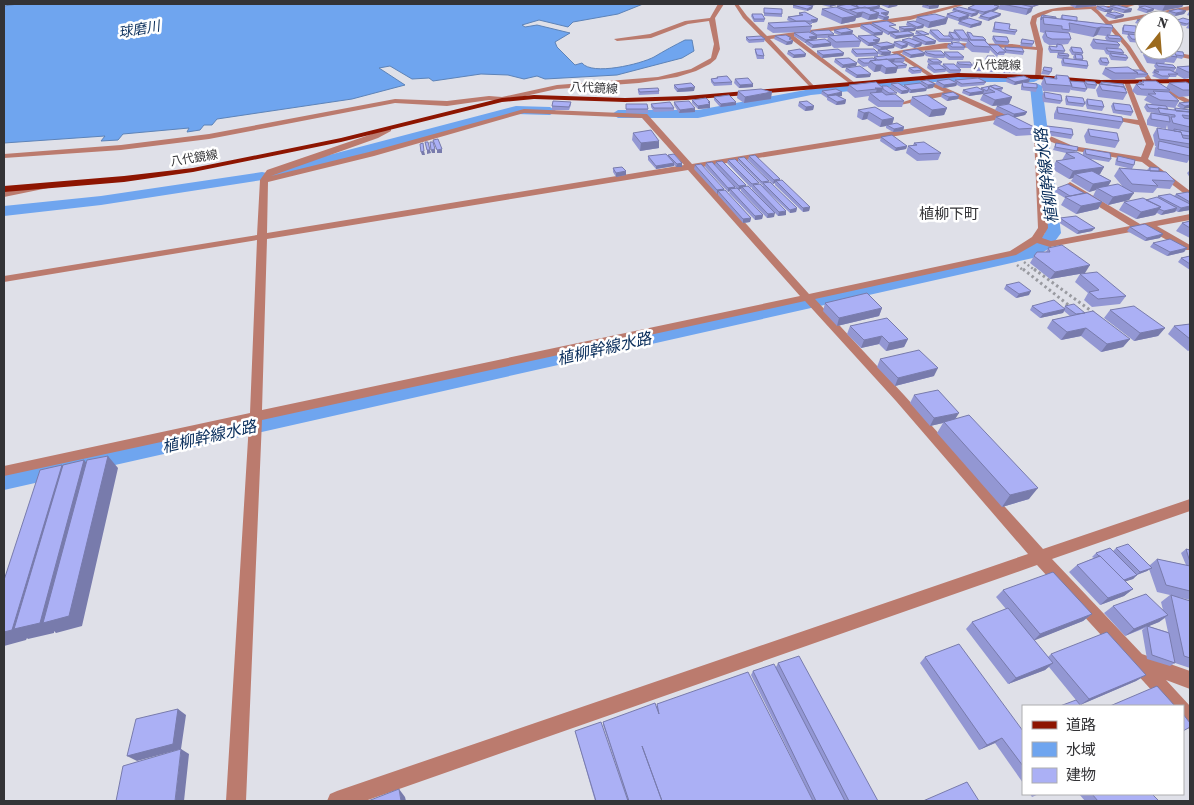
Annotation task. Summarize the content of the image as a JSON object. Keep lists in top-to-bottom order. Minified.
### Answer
{"streets":{"main road":["八代鏡線"]},"districts":["植柳下町"],"water":["球磨川","植柳幹線水路"],"legend":["道路","水域","建物"],"north":"top"}
